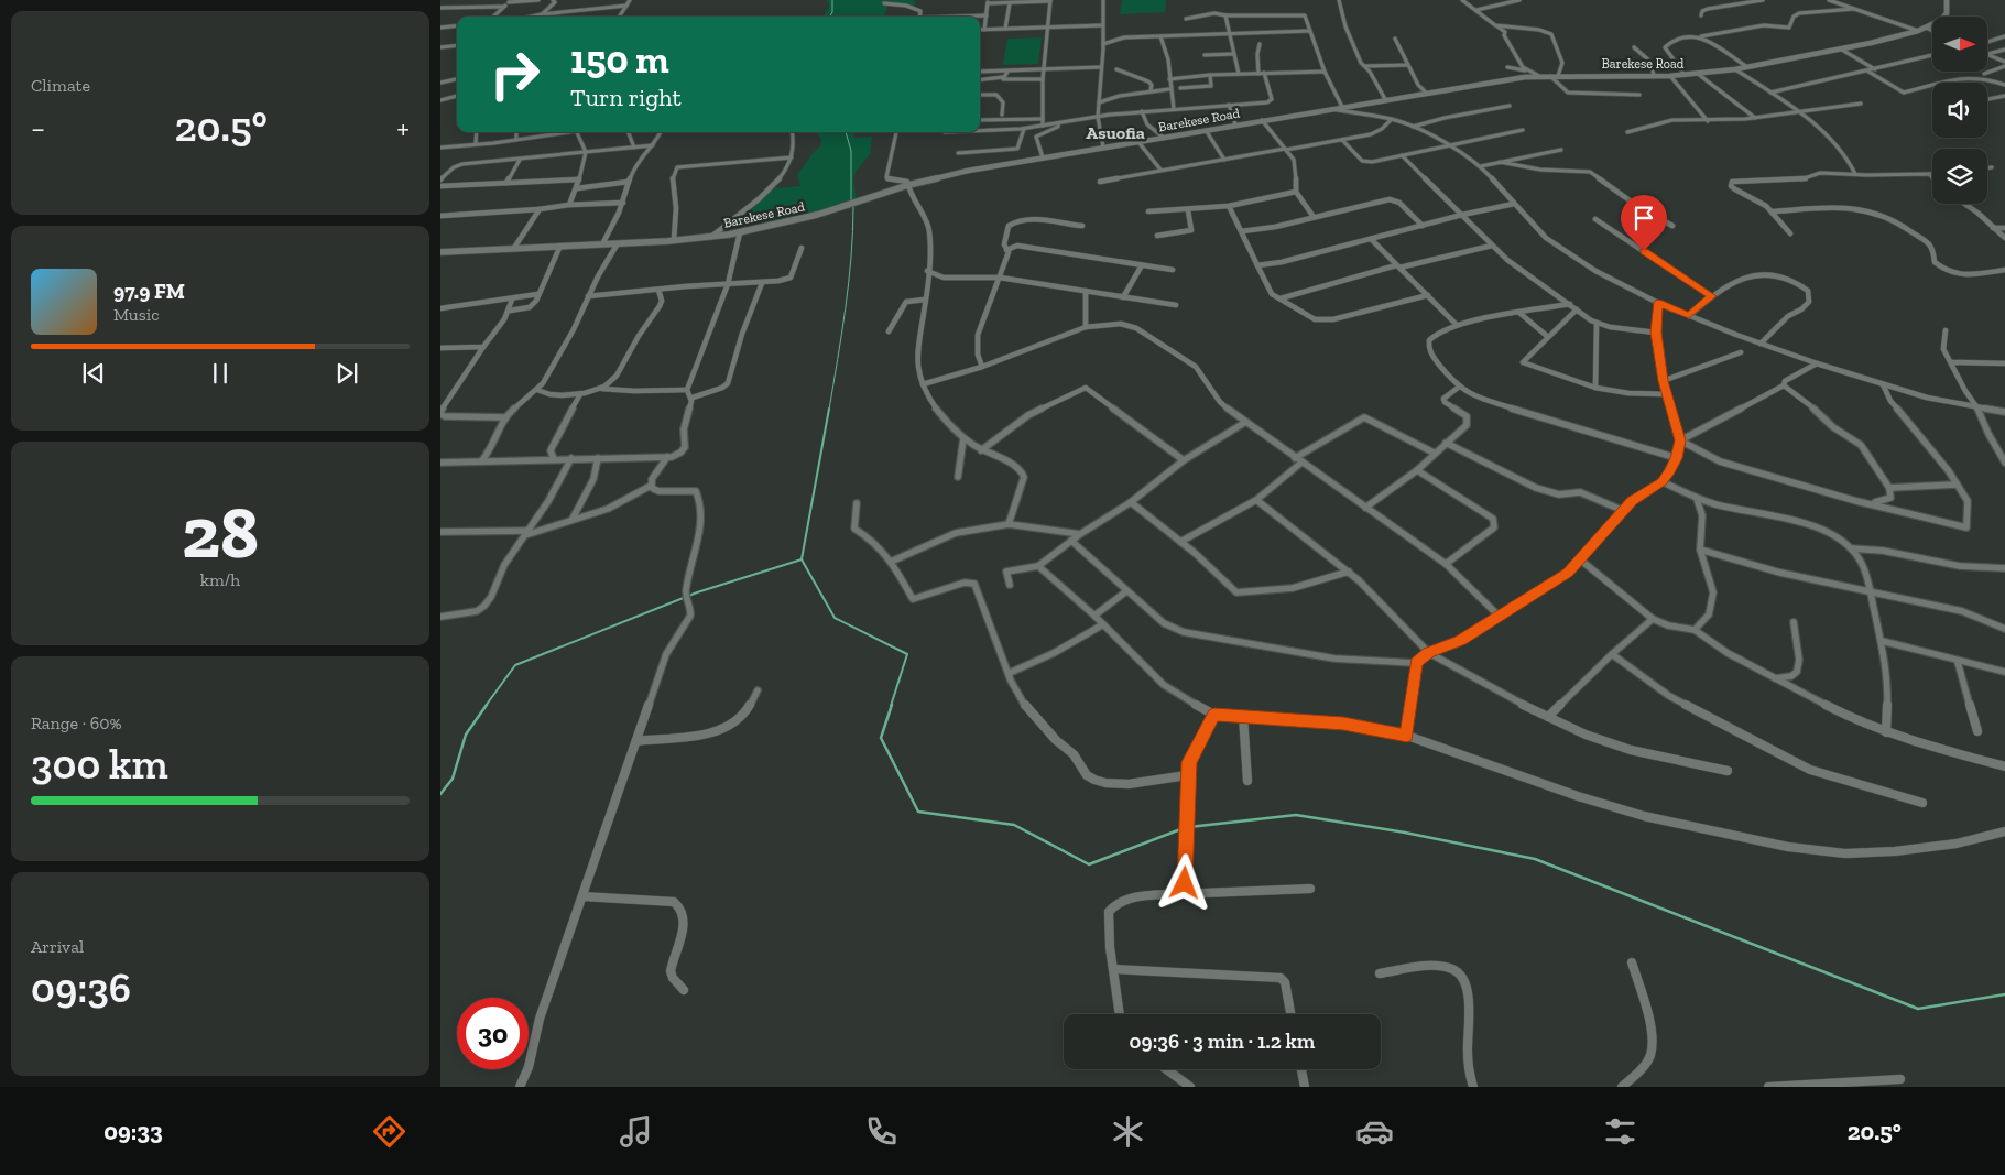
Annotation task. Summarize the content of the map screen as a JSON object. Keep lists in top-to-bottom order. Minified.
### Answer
{"streets":{"main road":["Barekese Road"]},"districts":["Asuofia"],"north":"right","page":{"tile":["Climate",["28","km/h"],["Range · 60%","300 km"],["Arrival","09:36"]],"turn":["150 m","Turn right"],"heat":["−","20.5°","+"],"song":["97.9 FM","Music"],"limit":"30","trip":"09:36 · 3 min · 1.2 km","tabs":["09:33","20.5°"]}}
